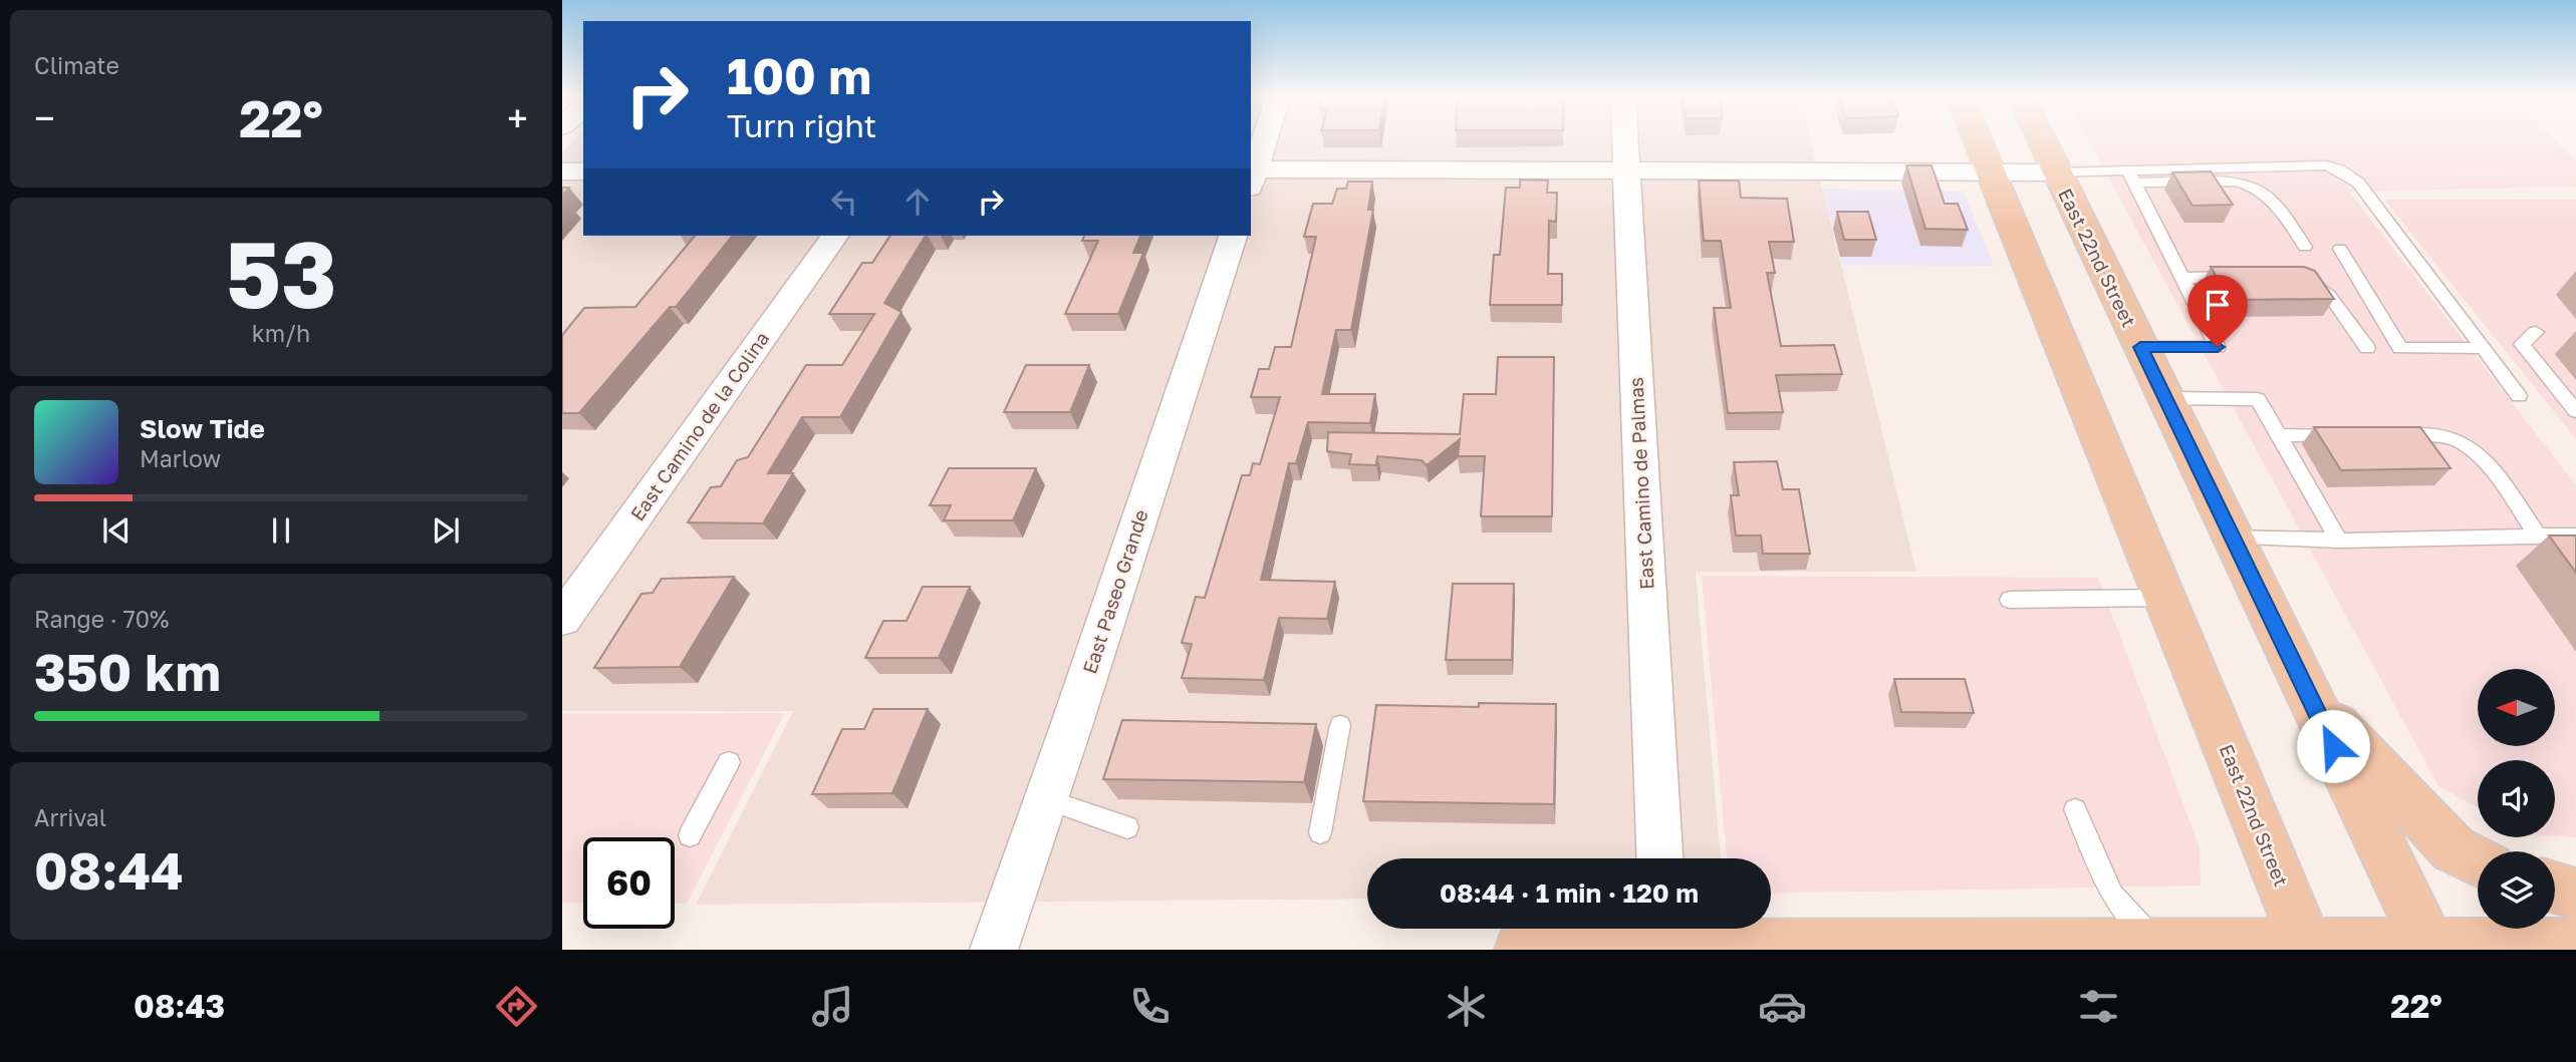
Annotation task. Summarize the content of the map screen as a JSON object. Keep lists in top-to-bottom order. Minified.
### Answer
{"streets":{"main road":["East 22nd Street"],"street":["East Camino de la Colina","East Camino de Palmas","East Paseo Grande"]},"north":"left","page":{"tile":["Climate",["53","km/h"],["Range · 70%","350 km"],["Arrival","08:44"]],"turn":["100 m","Turn right"],"heat":["−","22°","+"],"song":["Slow Tide","Marlow"],"limit":"60","trip":"08:44 · 1 min · 120 m","tabs":["08:43","22°"]}}
